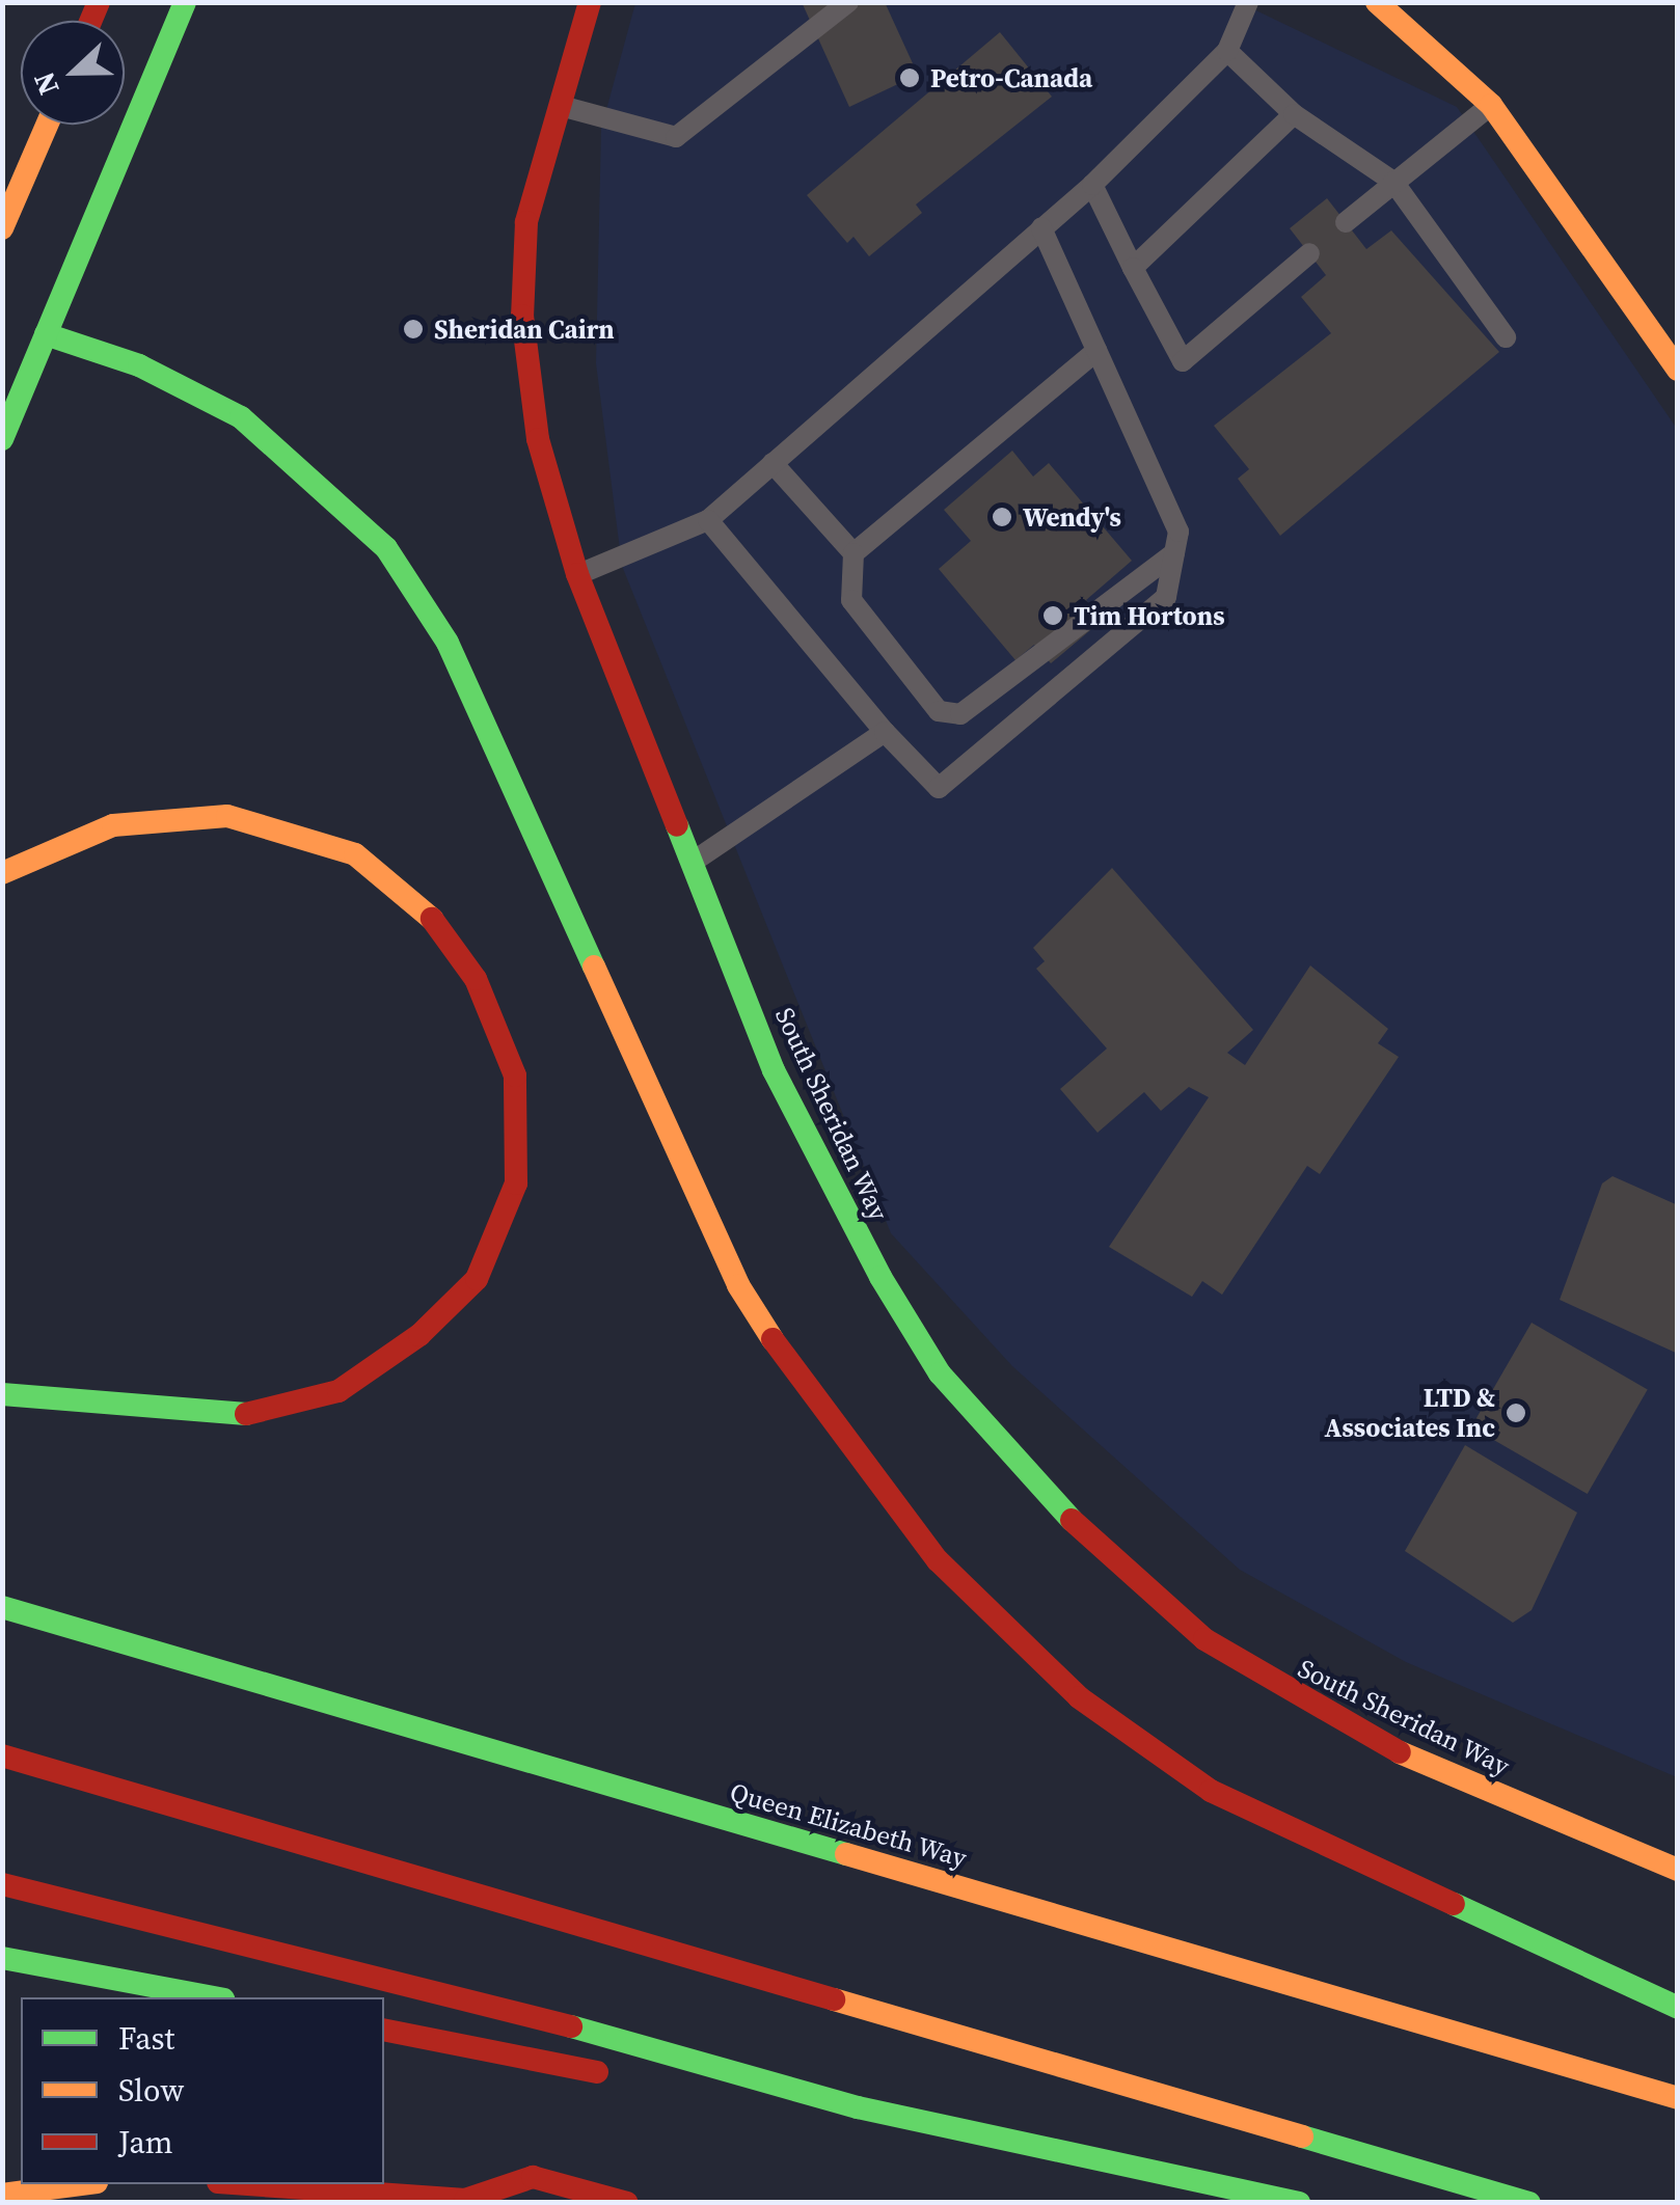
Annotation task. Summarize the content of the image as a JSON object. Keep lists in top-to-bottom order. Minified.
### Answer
{"streets":{"main road":["South Sheridan Way","Queen Elizabeth Way"]},"places":["Petro-Canada","Sheridan Cairn","Wendy's","Tim Hortons","LTD & Associates Inc"],"legend":["Fast","Slow","Jam"],"north":"left"}
